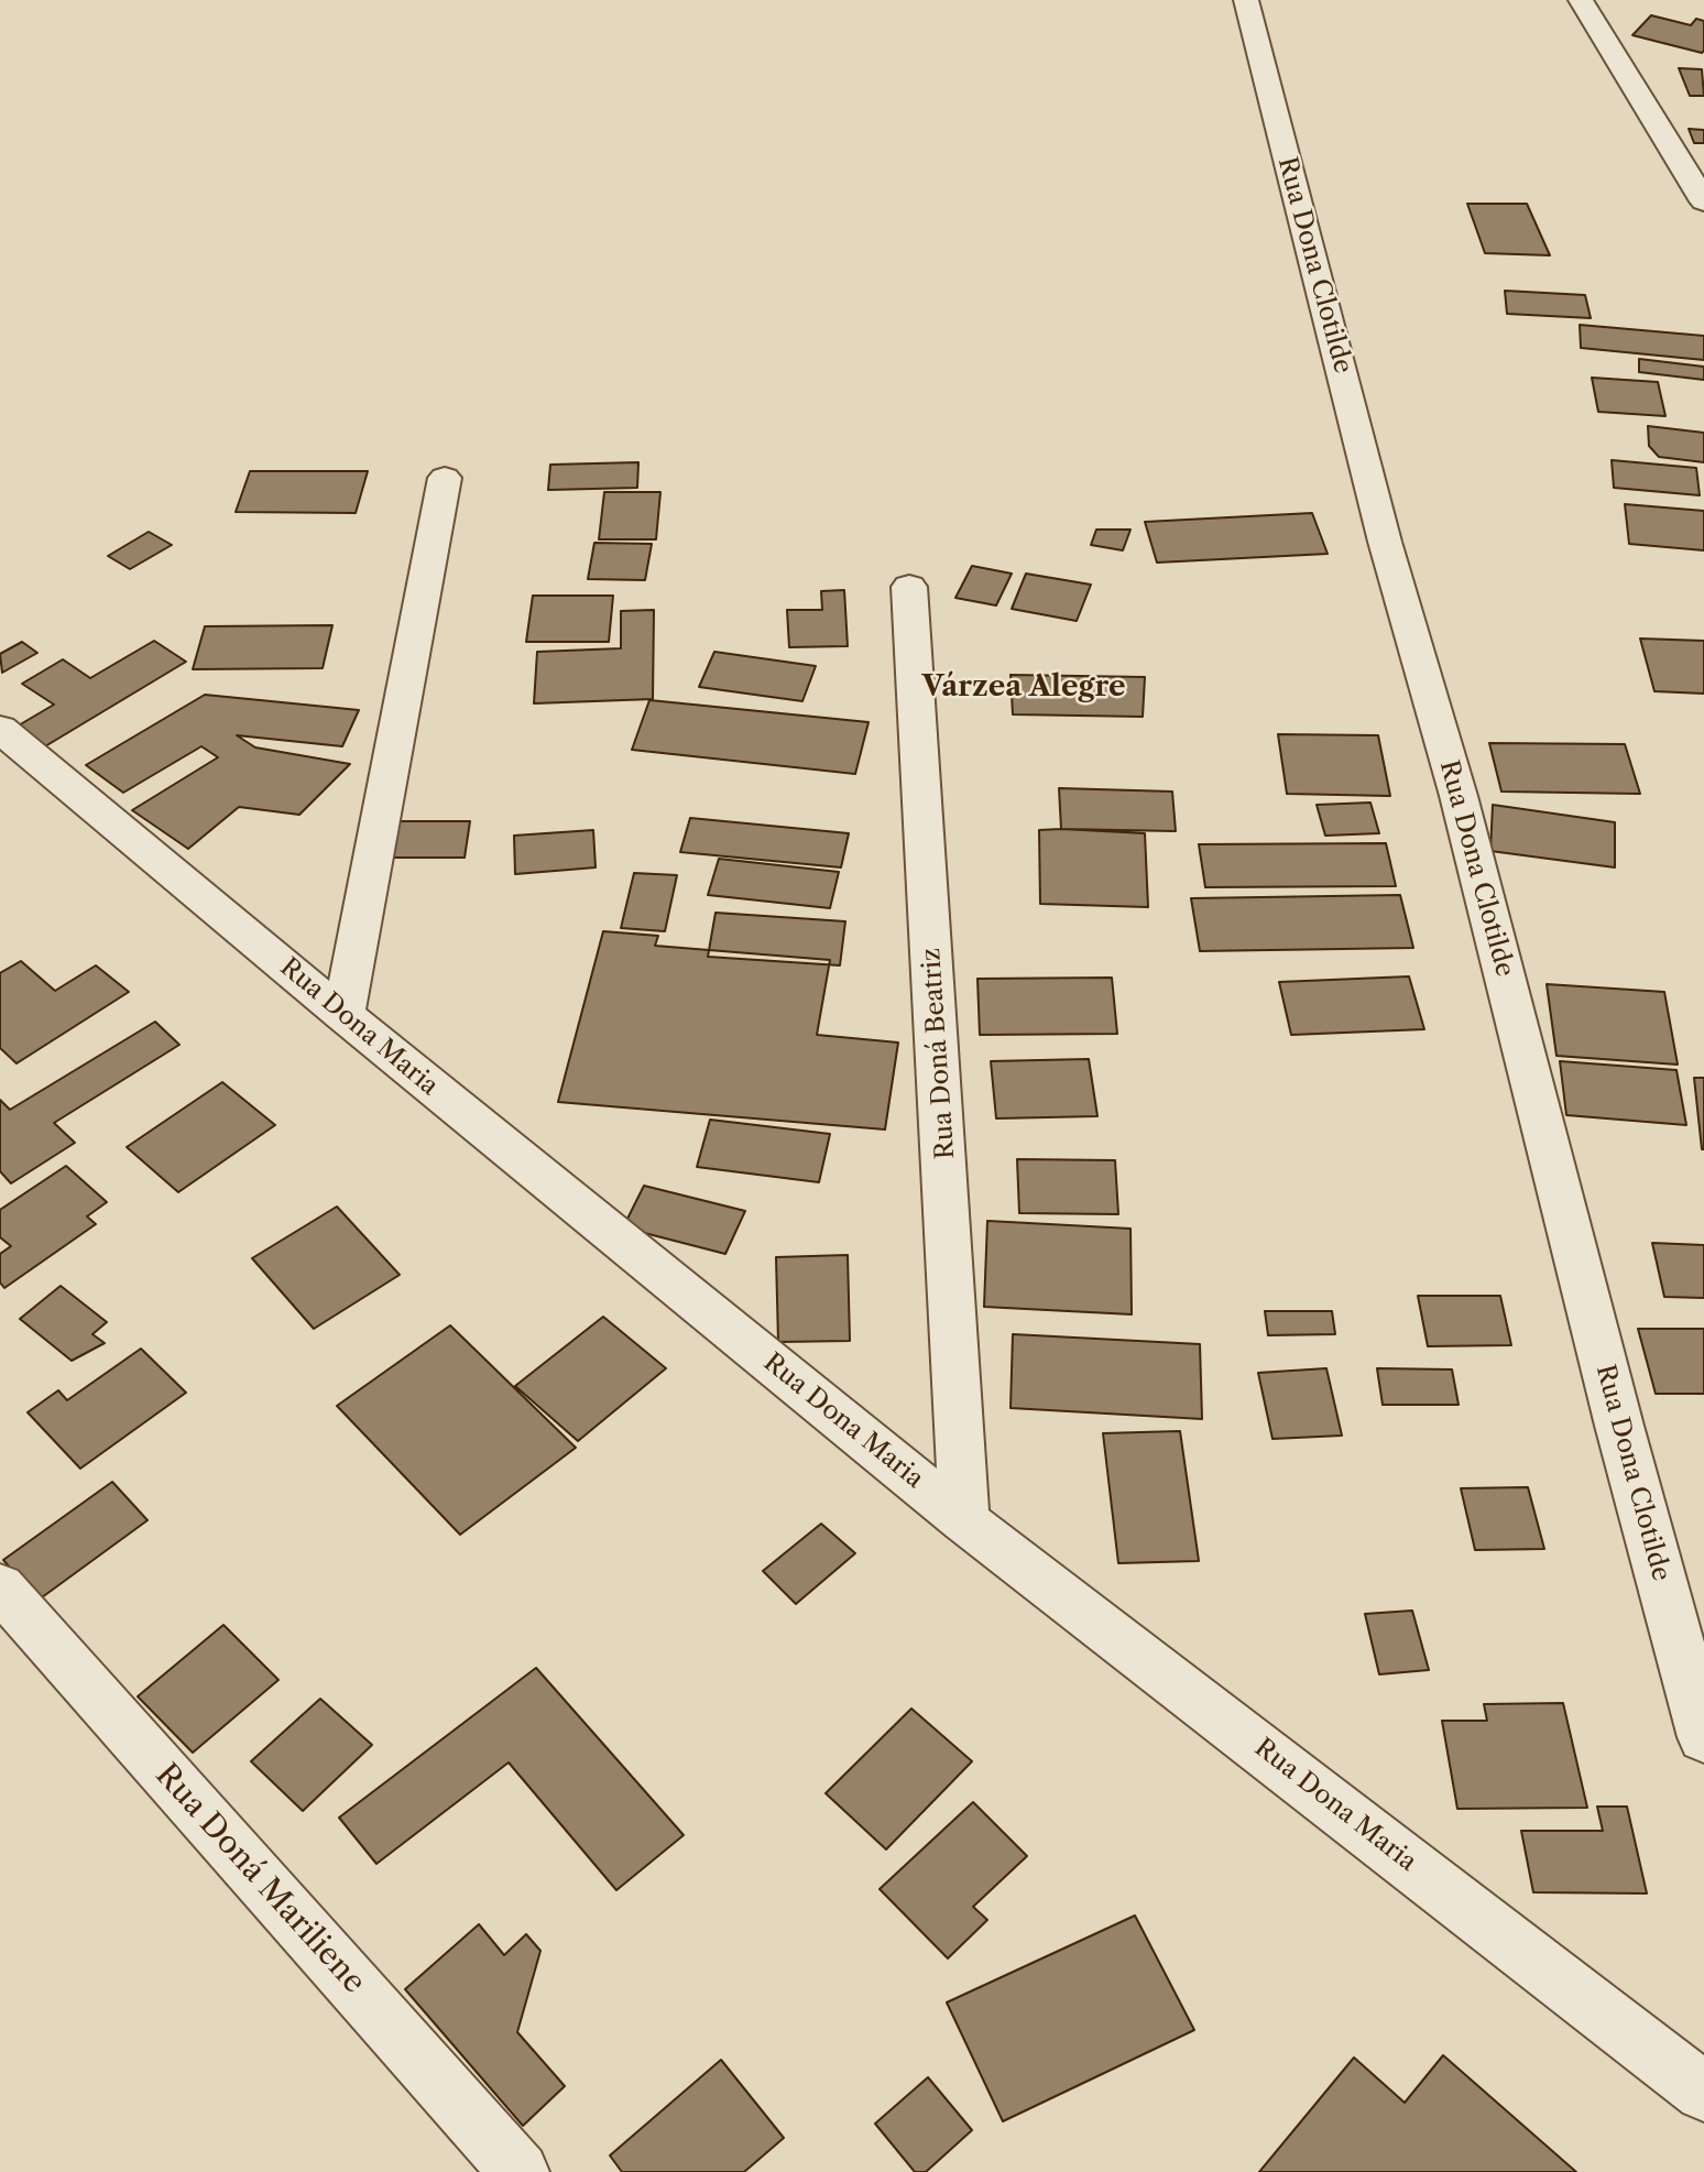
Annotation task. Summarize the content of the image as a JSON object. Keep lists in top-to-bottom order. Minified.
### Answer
{"streets":{"street":["Rua Dona Clotilde","Rua Dona Maria","Rua Doná Beatriz","Rua Doná Mariliene"]},"crossings":[["Rua Dona Maria","Rua Doná Beatriz"]],"districts":["Várzea Alegre"]}
